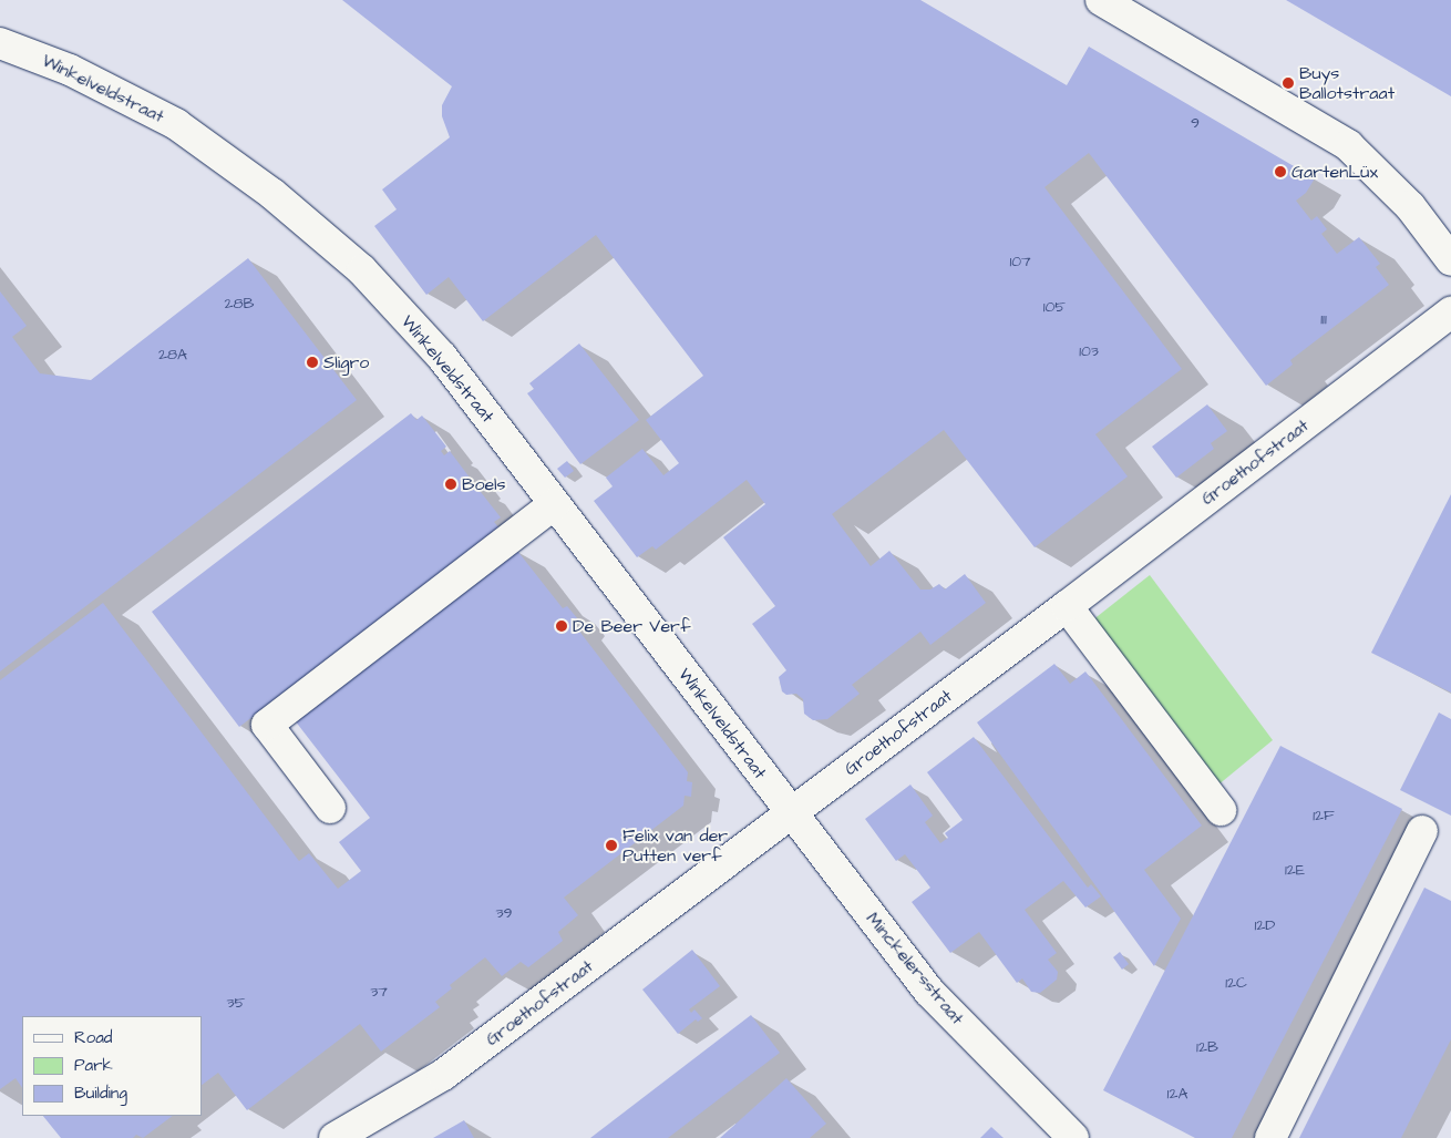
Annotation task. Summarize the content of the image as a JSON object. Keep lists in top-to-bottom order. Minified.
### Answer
{"streets":{"street":["Winkelveldstraat","Groethofstraat","Minckelersstraat"]},"crossings":[["Winkelveldstraat","Groethofstraat"],["Winkelveldstraat","Minckelersstraat"],["Groethofstraat","Minckelersstraat"]],"places":["Buys Ballotstraat","GartenLüx","Sligro","Boels","De Beer Verf","Felix van der Putten verf"],"house_numbers":["9","107","28B","105","111","103","28A","12F","12E","39","12D","12C","37","35","12B","12A"],"legend":["Road","Park","Building"]}
